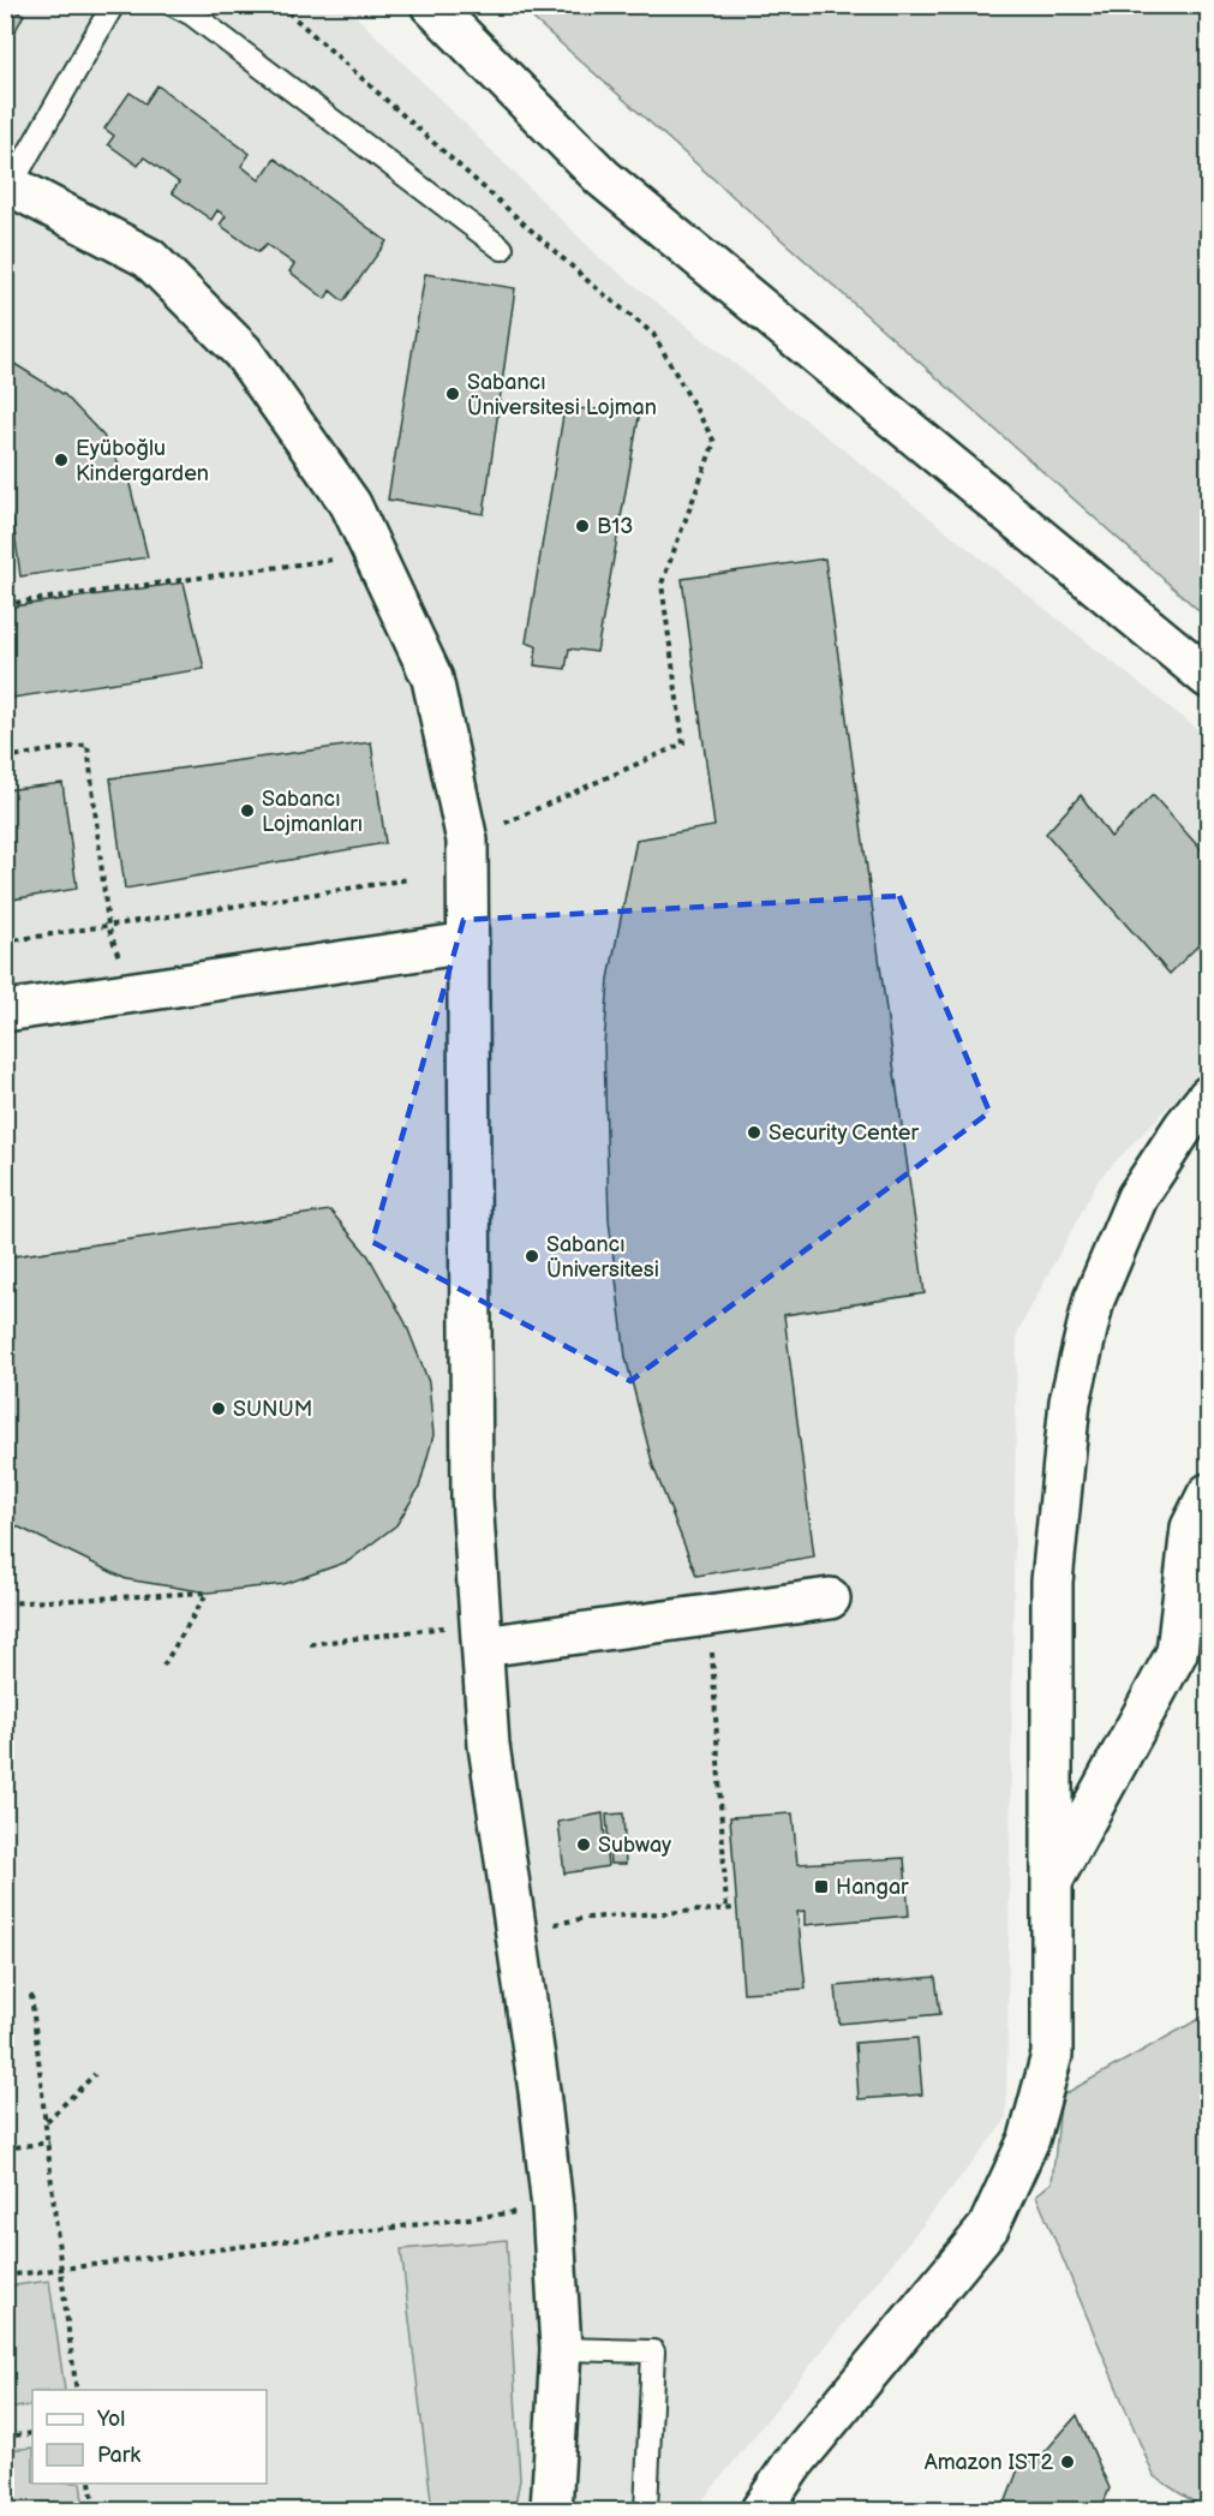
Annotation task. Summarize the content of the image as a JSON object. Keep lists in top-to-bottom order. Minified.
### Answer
{"places":{"other":["Sabancı Üniversitesi Lojman","Eyüboğlu Kindergarden","B13","Sabancı Lojmanları","Security Center","Sabancı Üniversitesi","SUNUM","Subway","Amazon IST2"],"transit":["Hangar"]},"legend":["Yol","Park"]}
